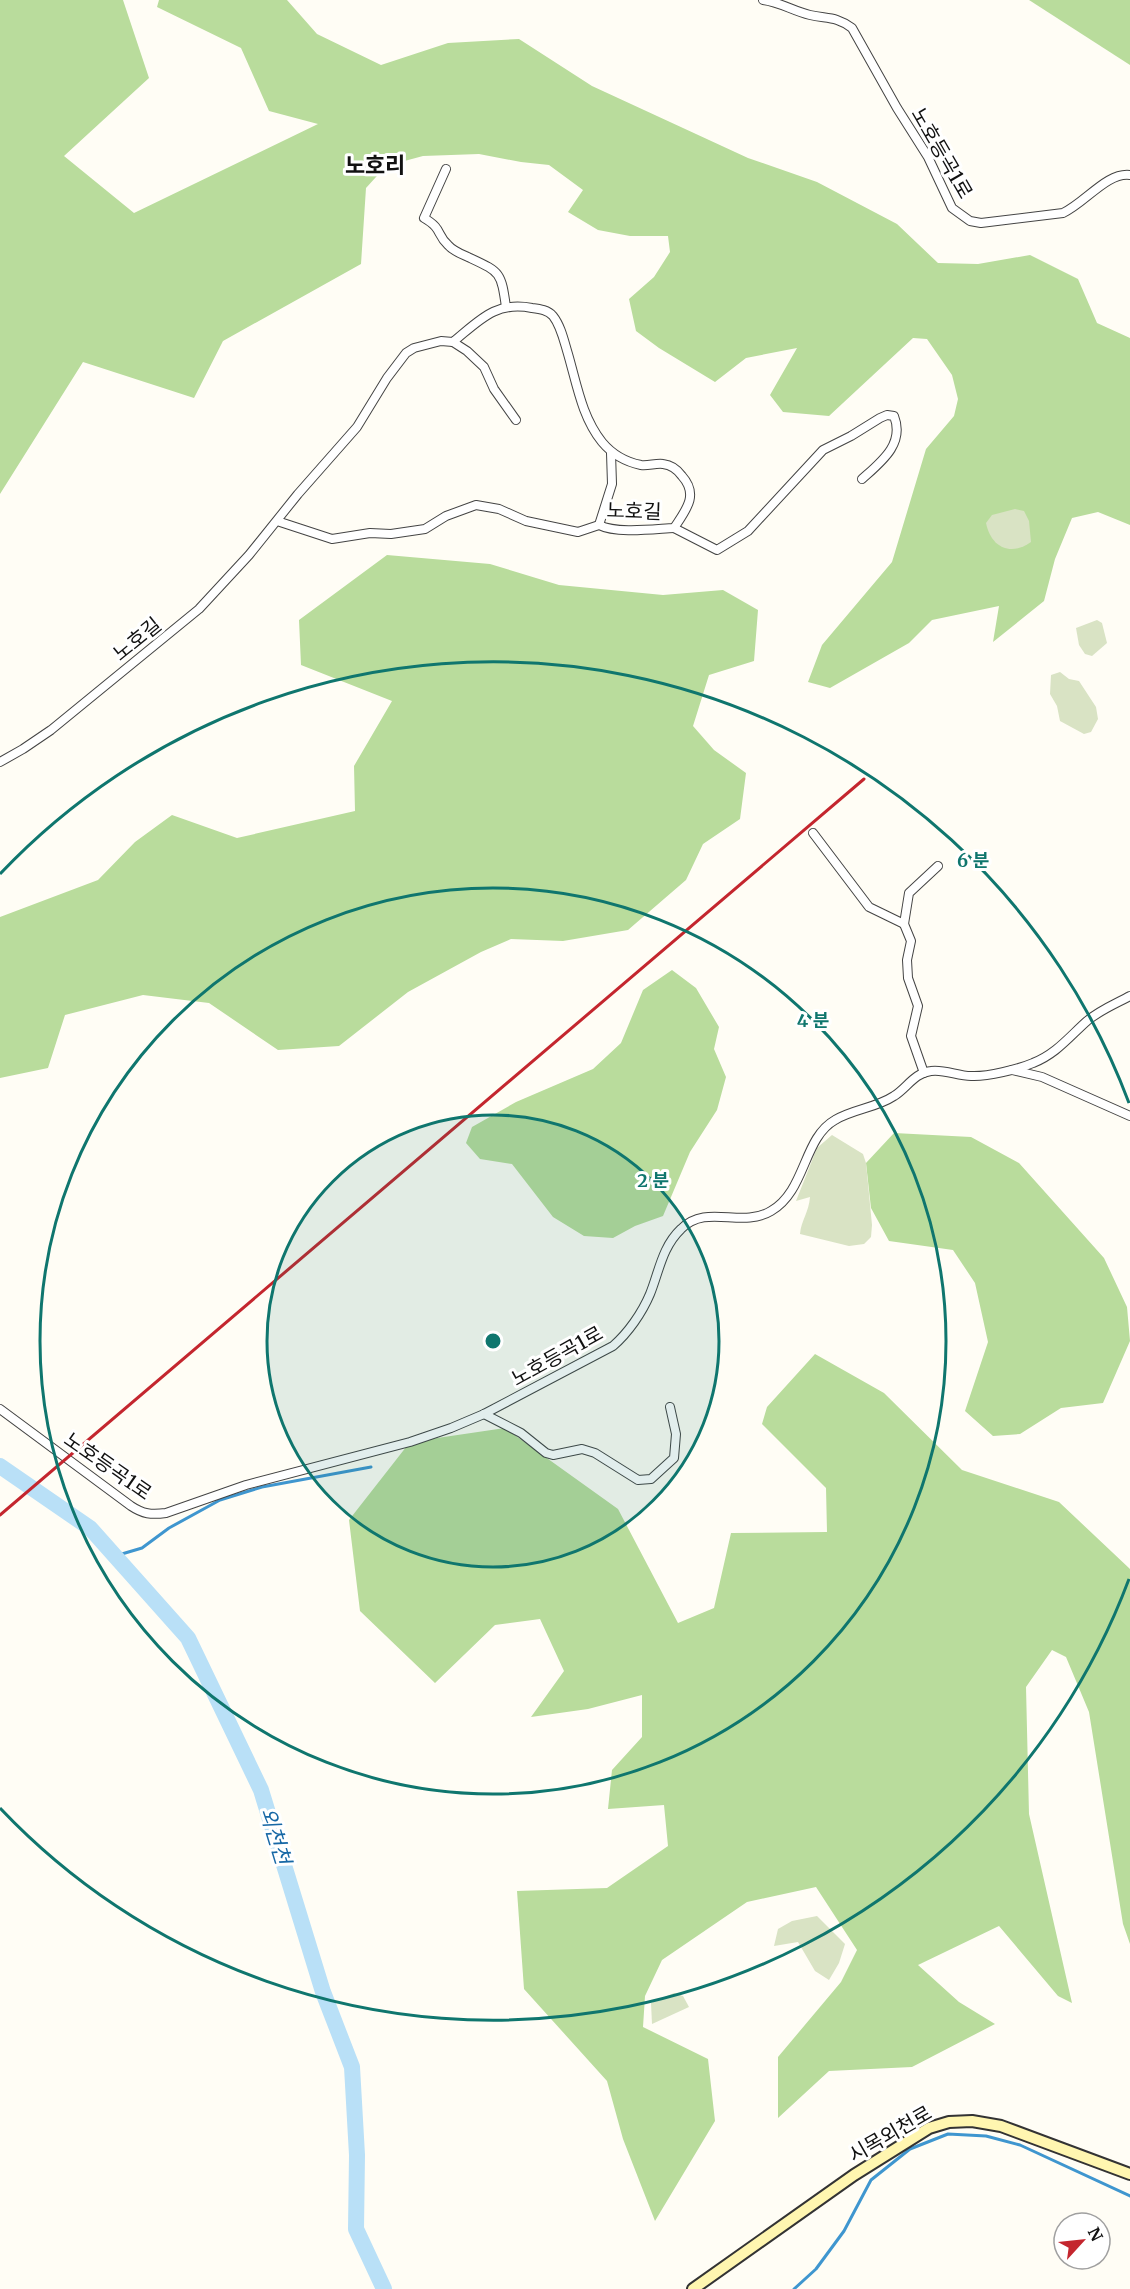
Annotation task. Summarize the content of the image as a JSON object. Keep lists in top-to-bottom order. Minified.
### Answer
{"streets":{"street":["노호등곡1로","노호길","시목외천로"]},"districts":["노호리"],"water":["외천천"],"north":"top right","rings":["6 분","4 분","2 분"]}
